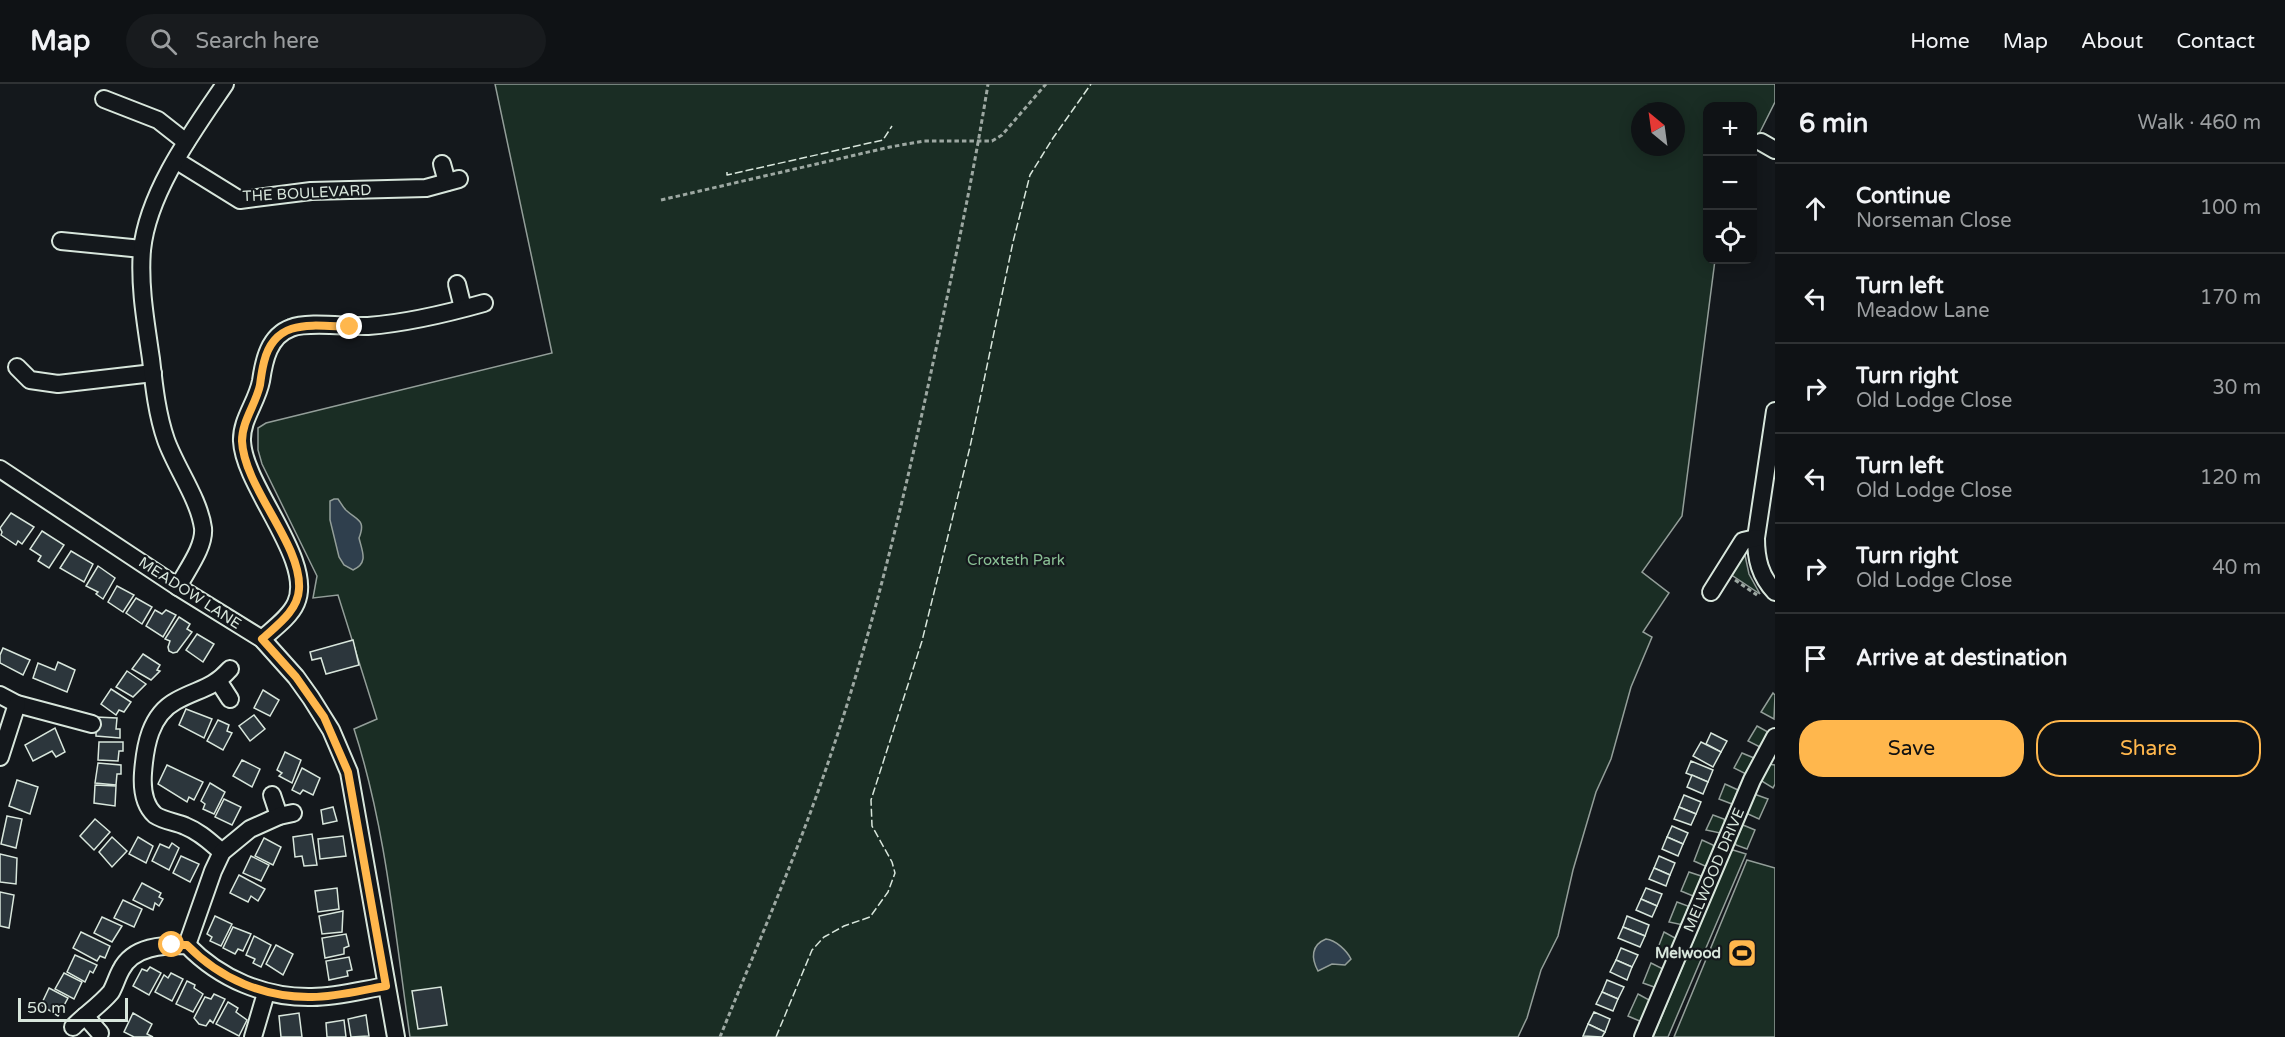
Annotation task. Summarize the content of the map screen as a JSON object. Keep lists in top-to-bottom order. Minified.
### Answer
{"streets":{"street":["THE BOULEVARD","MEADOW LANE","MELWOOD DRIVE"]},"parks":["Croxteth Park"],"places":{"sports":["Melwood"]},"scale_bar":"50 m","north":"top left","page":{"header":"Map","search":"Search here","nav":["Home","Map","About","Contact"],"heading":["6 min","Walk · 460 m"],"map_buttons":["+","−"],"list":[["Continue","Norseman Close","100 m"],["Turn left","Meadow Lane","170 m"],["Turn right","Old Lodge Close","30 m"],["Turn left","Old Lodge Close","120 m"],["Turn right","Old Lodge Close","40 m"],"Arrive at destination"],"buttons":["Save","Share"],"scale":"50 m"}}
